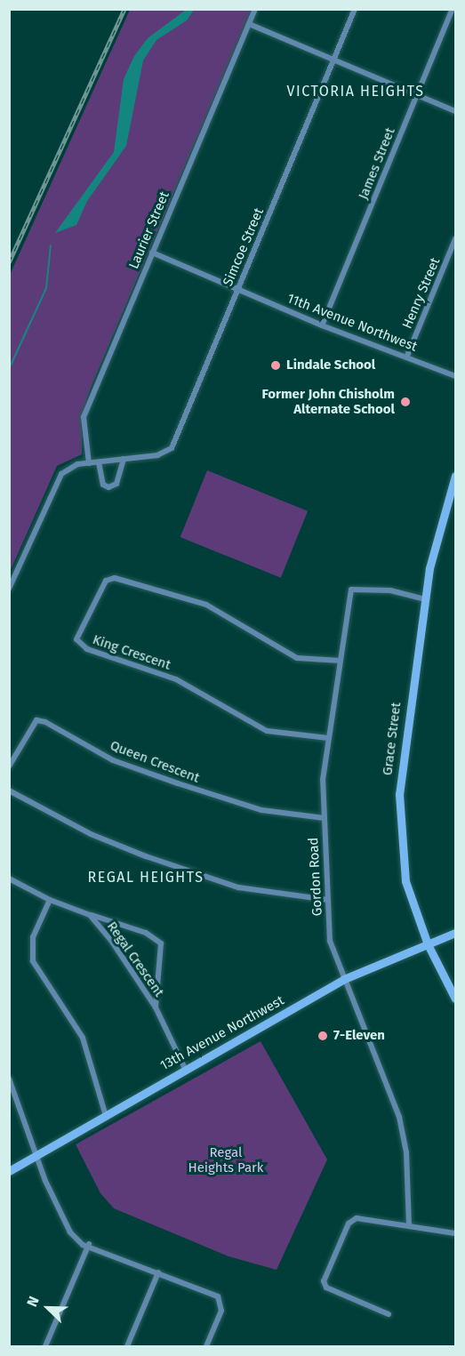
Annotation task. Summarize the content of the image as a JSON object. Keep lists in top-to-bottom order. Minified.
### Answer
{"streets":{"street":["James Street","Laurier Street","Simcoe Street","Henry Street","11th Avenue Northwest","King Crescent","Grace Street","Queen Crescent","Gordon Road","Regal Crescent","13th Avenue Northwest"]},"crossings":[["James Street","11th Avenue Northwest"],["Laurier Street","Simcoe Street"],["Laurier Street","11th Avenue Northwest"],["Simcoe Street","11th Avenue Northwest"],["Henry Street","11th Avenue Northwest"],["King Crescent","Gordon Road"],["Grace Street","Gordon Road"],["Grace Street","13th Avenue Northwest"],["Queen Crescent","Gordon Road"],["Gordon Road","13th Avenue Northwest"],["Regal Crescent","13th Avenue Northwest"]],"districts":["VICTORIA HEIGHTS","REGAL HEIGHTS"],"parks":["Regal Heights Park"],"places":["Lindale School","Former John Chisholm Alternate School","7-Eleven"],"north":"top left"}
